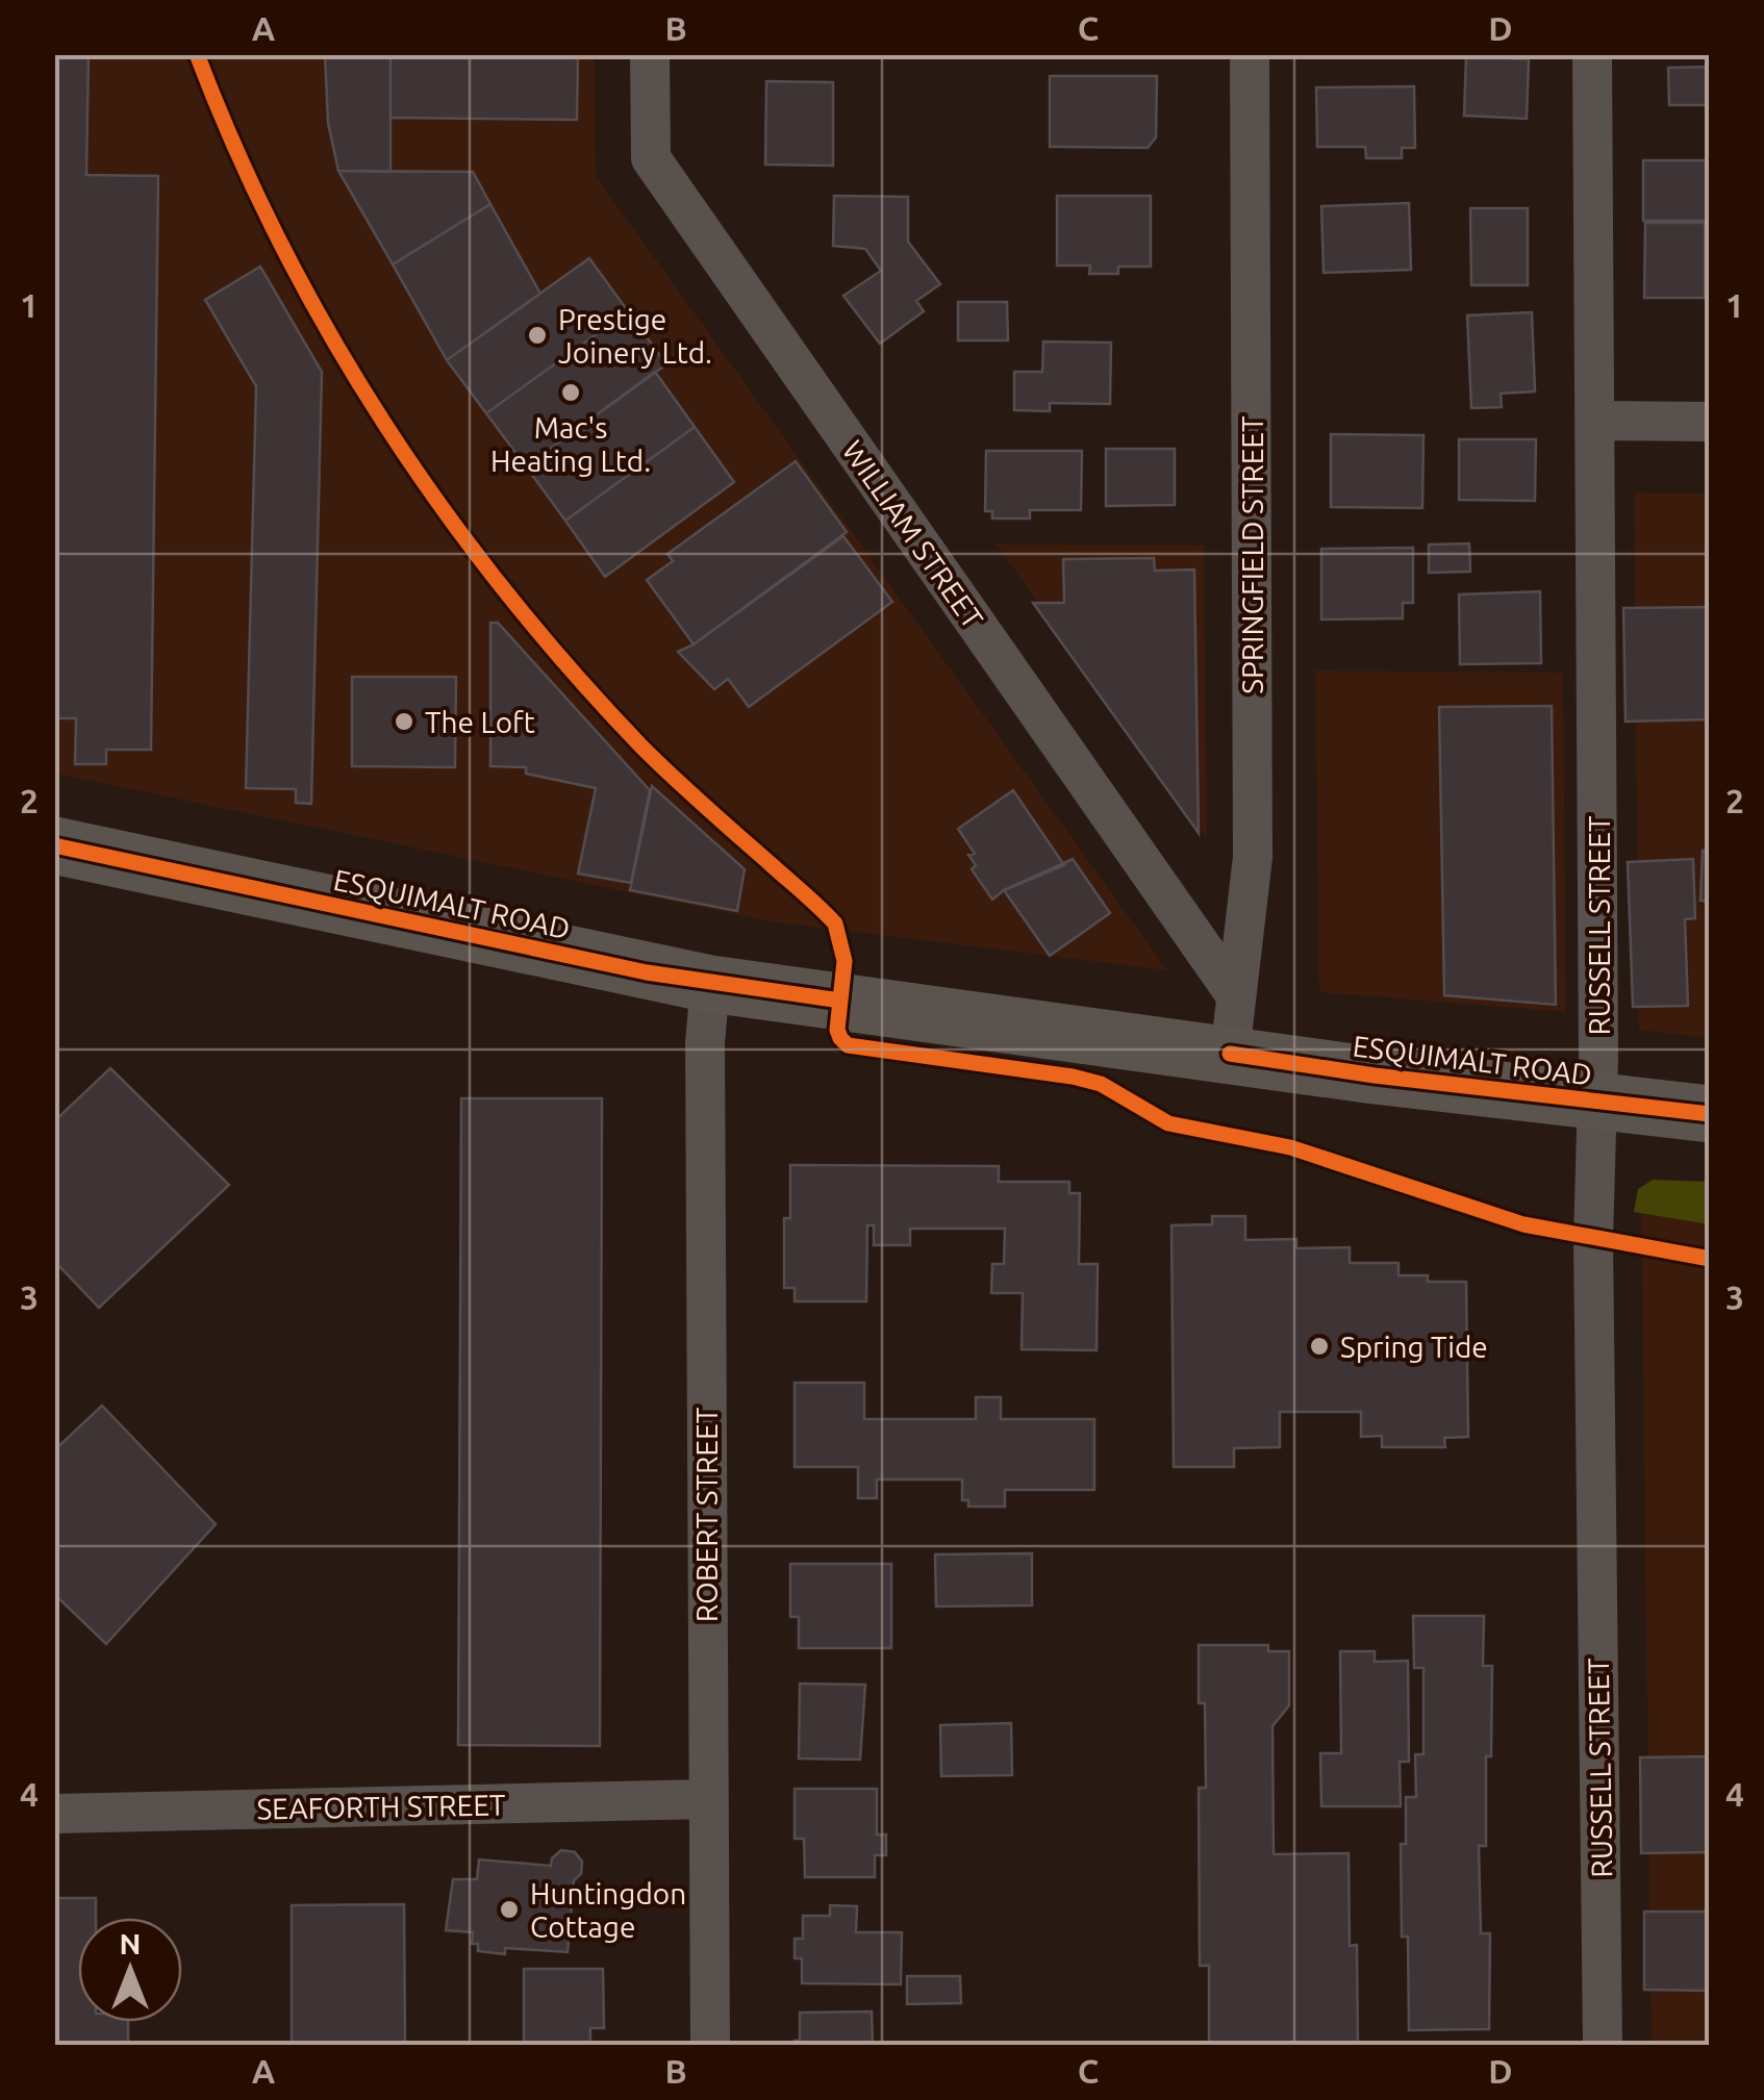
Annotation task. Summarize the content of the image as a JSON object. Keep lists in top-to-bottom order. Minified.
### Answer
{"streets":{"main road":["ESQUIMALT ROAD"],"street":["WILLIAM STREET","SPRINGFIELD STREET","RUSSELL STREET","ROBERT STREET","SEAFORTH STREET"]},"crossings":[["WILLIAM STREET","SPRINGFIELD STREET"],["SPRINGFIELD STREET","ESQUIMALT ROAD"],["ESQUIMALT ROAD","RUSSELL STREET"],["ESQUIMALT ROAD","ROBERT STREET"],["ROBERT STREET","SEAFORTH STREET"]],"places":["Prestige Joinery Ltd.","Mac's Heating Ltd.","The Loft","Spring Tide","Huntingdon Cottage"],"north":"top","grid":{"columns":["A","B","C","D"],"rows":["1","2","3","4"]}}
